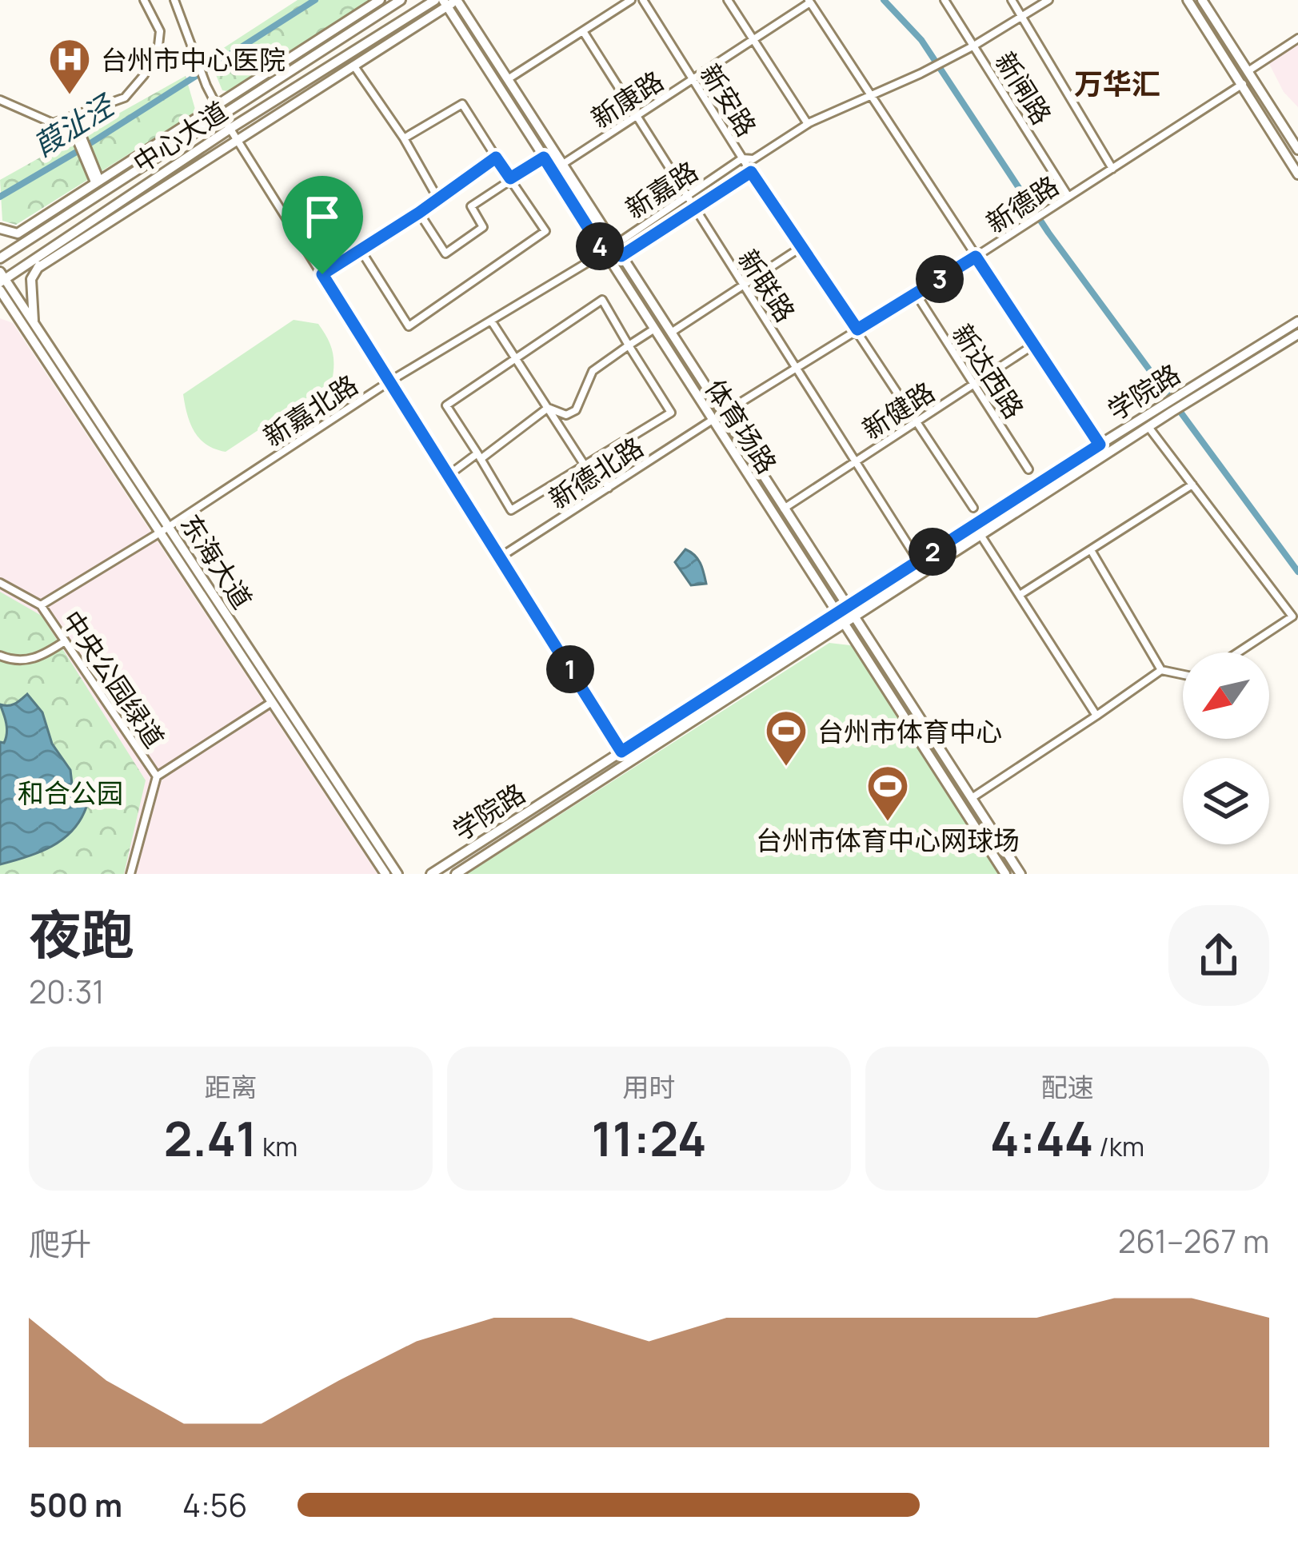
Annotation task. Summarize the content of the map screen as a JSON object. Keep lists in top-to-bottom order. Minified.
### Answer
{"streets":{"main road":["中心大道","学院路","体育场路","东海大道"],"street":["新闸路","新康路","新安路","新嘉路","新德路","新联路","新达西路","新嘉北路","新健路","新德北路","中央公园绿道"]},"crossings":[["新闸路","新德路"],["新康路","新安路"],["新康路","新联路"],["新安路","新嘉路"],["新安路","新德路"],["新安路","新健路"],["中心大道","东海大道"],["新嘉路","新联路"],["新嘉路","新嘉北路"],["新嘉路","体育场路"],["新德路","新联路"],["新德路","新达西路"],["新联路","学院路"],["新联路","新健路"],["新达西路","新健路"],["学院路","体育场路"],["新嘉北路","体育场路"],["新嘉北路","东海大道"],["新嘉北路","中央公园绿道"],["体育场路","新德北路"]],"districts":["万华汇"],"water":["葭沚泾"],"parks":["和合公园"],"places":{"hospital":["台州市中心医院"],"sports":["台州市体育中心","台州市体育中心网球场"]},"north":"bottom left","page":{"pins":["4","3","2","1"],"heading":["夜跑","20:31"],"stats":[["距离","2.41 km"],["用时","11:24"],["配速","4:44 /km"]],"chart":["爬升","261–267 m"],"list":[{"name":"500 m","note":"4:56"}]}}
